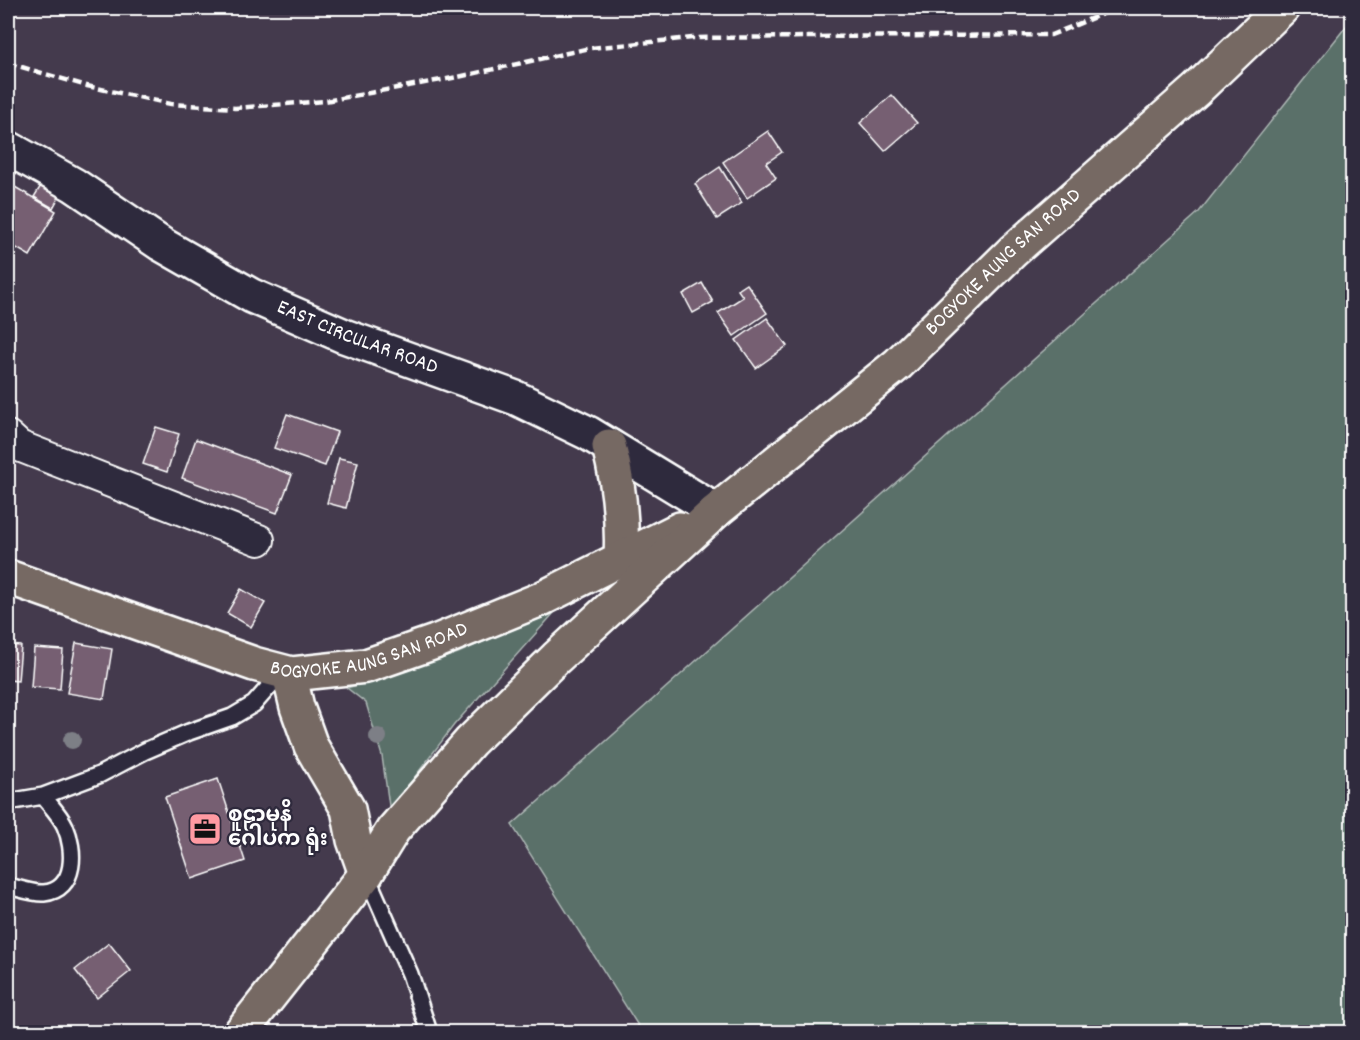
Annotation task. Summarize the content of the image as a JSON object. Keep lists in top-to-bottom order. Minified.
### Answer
{"streets":{"highway":["BOGYOKE AUNG SAN ROAD"],"street":["EAST CIRCULAR ROAD"]},"crossings":[["BOGYOKE AUNG SAN ROAD","EAST CIRCULAR ROAD"]],"places":{"office":["စူဠာမုနိ ဂေါပက ရုံး"]}}
